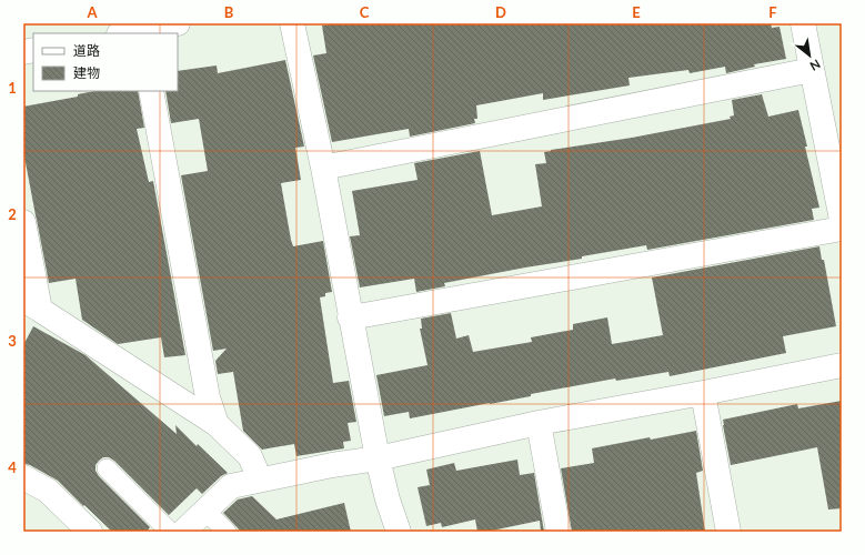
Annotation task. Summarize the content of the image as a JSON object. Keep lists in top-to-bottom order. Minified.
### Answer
{"legend":["道路","建物"],"north":"bottom right","grid":{"columns":["A","B","C","D","E","F"],"rows":["1","2","3","4"]}}
